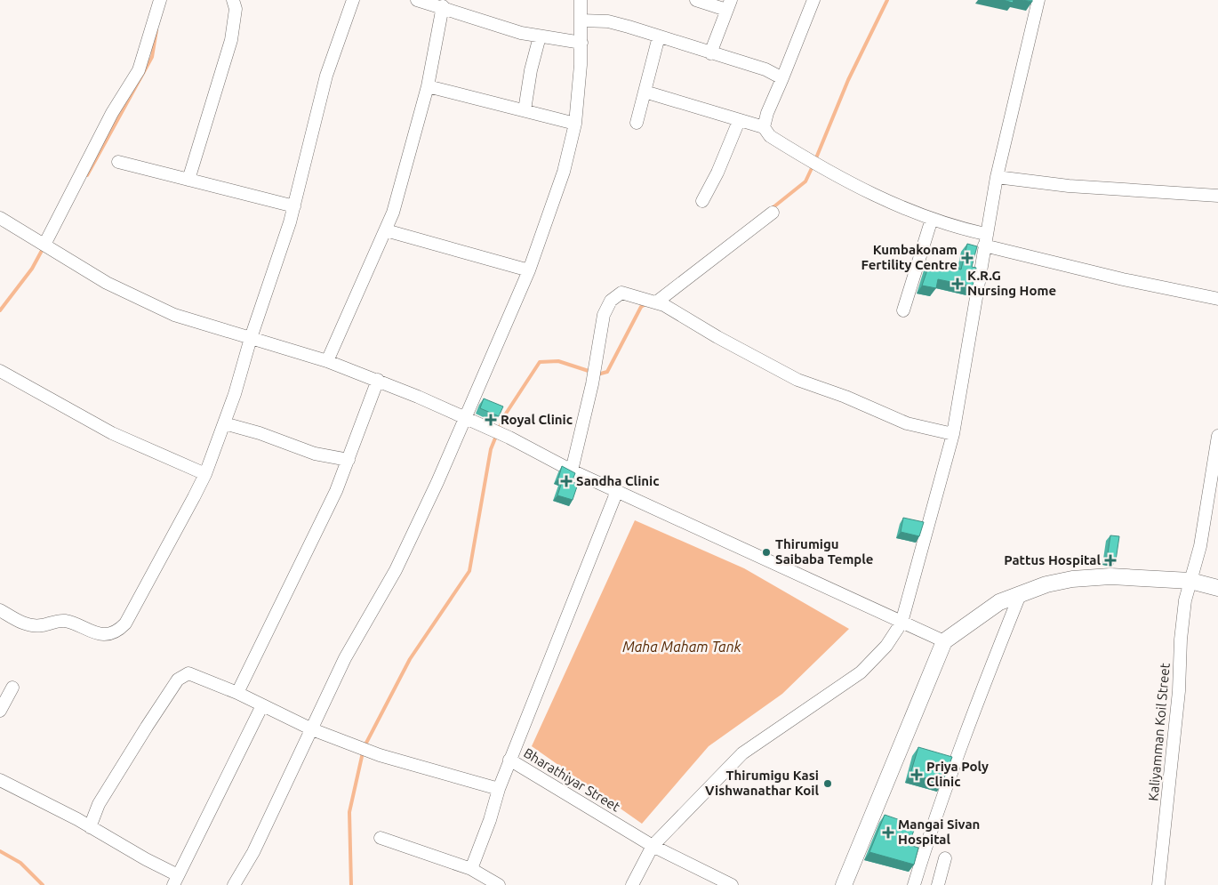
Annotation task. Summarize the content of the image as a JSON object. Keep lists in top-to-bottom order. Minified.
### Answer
{"streets":{"street":["Kaliyamman Koil Street","Bharathiyar Street"]},"water":["Maha Maham Tank"],"places":{"health":["Kumbakonam Fertility Centre","K.R.G Nursing Home","Royal Clinic","Sandha Clinic","Pattus Hospital","Priya Poly Clinic","Mangai Sivan Hospital"],"other":["Thirumigu Saibaba Temple","Thirumigu Kasi Vishwanathar Koil"]}}
